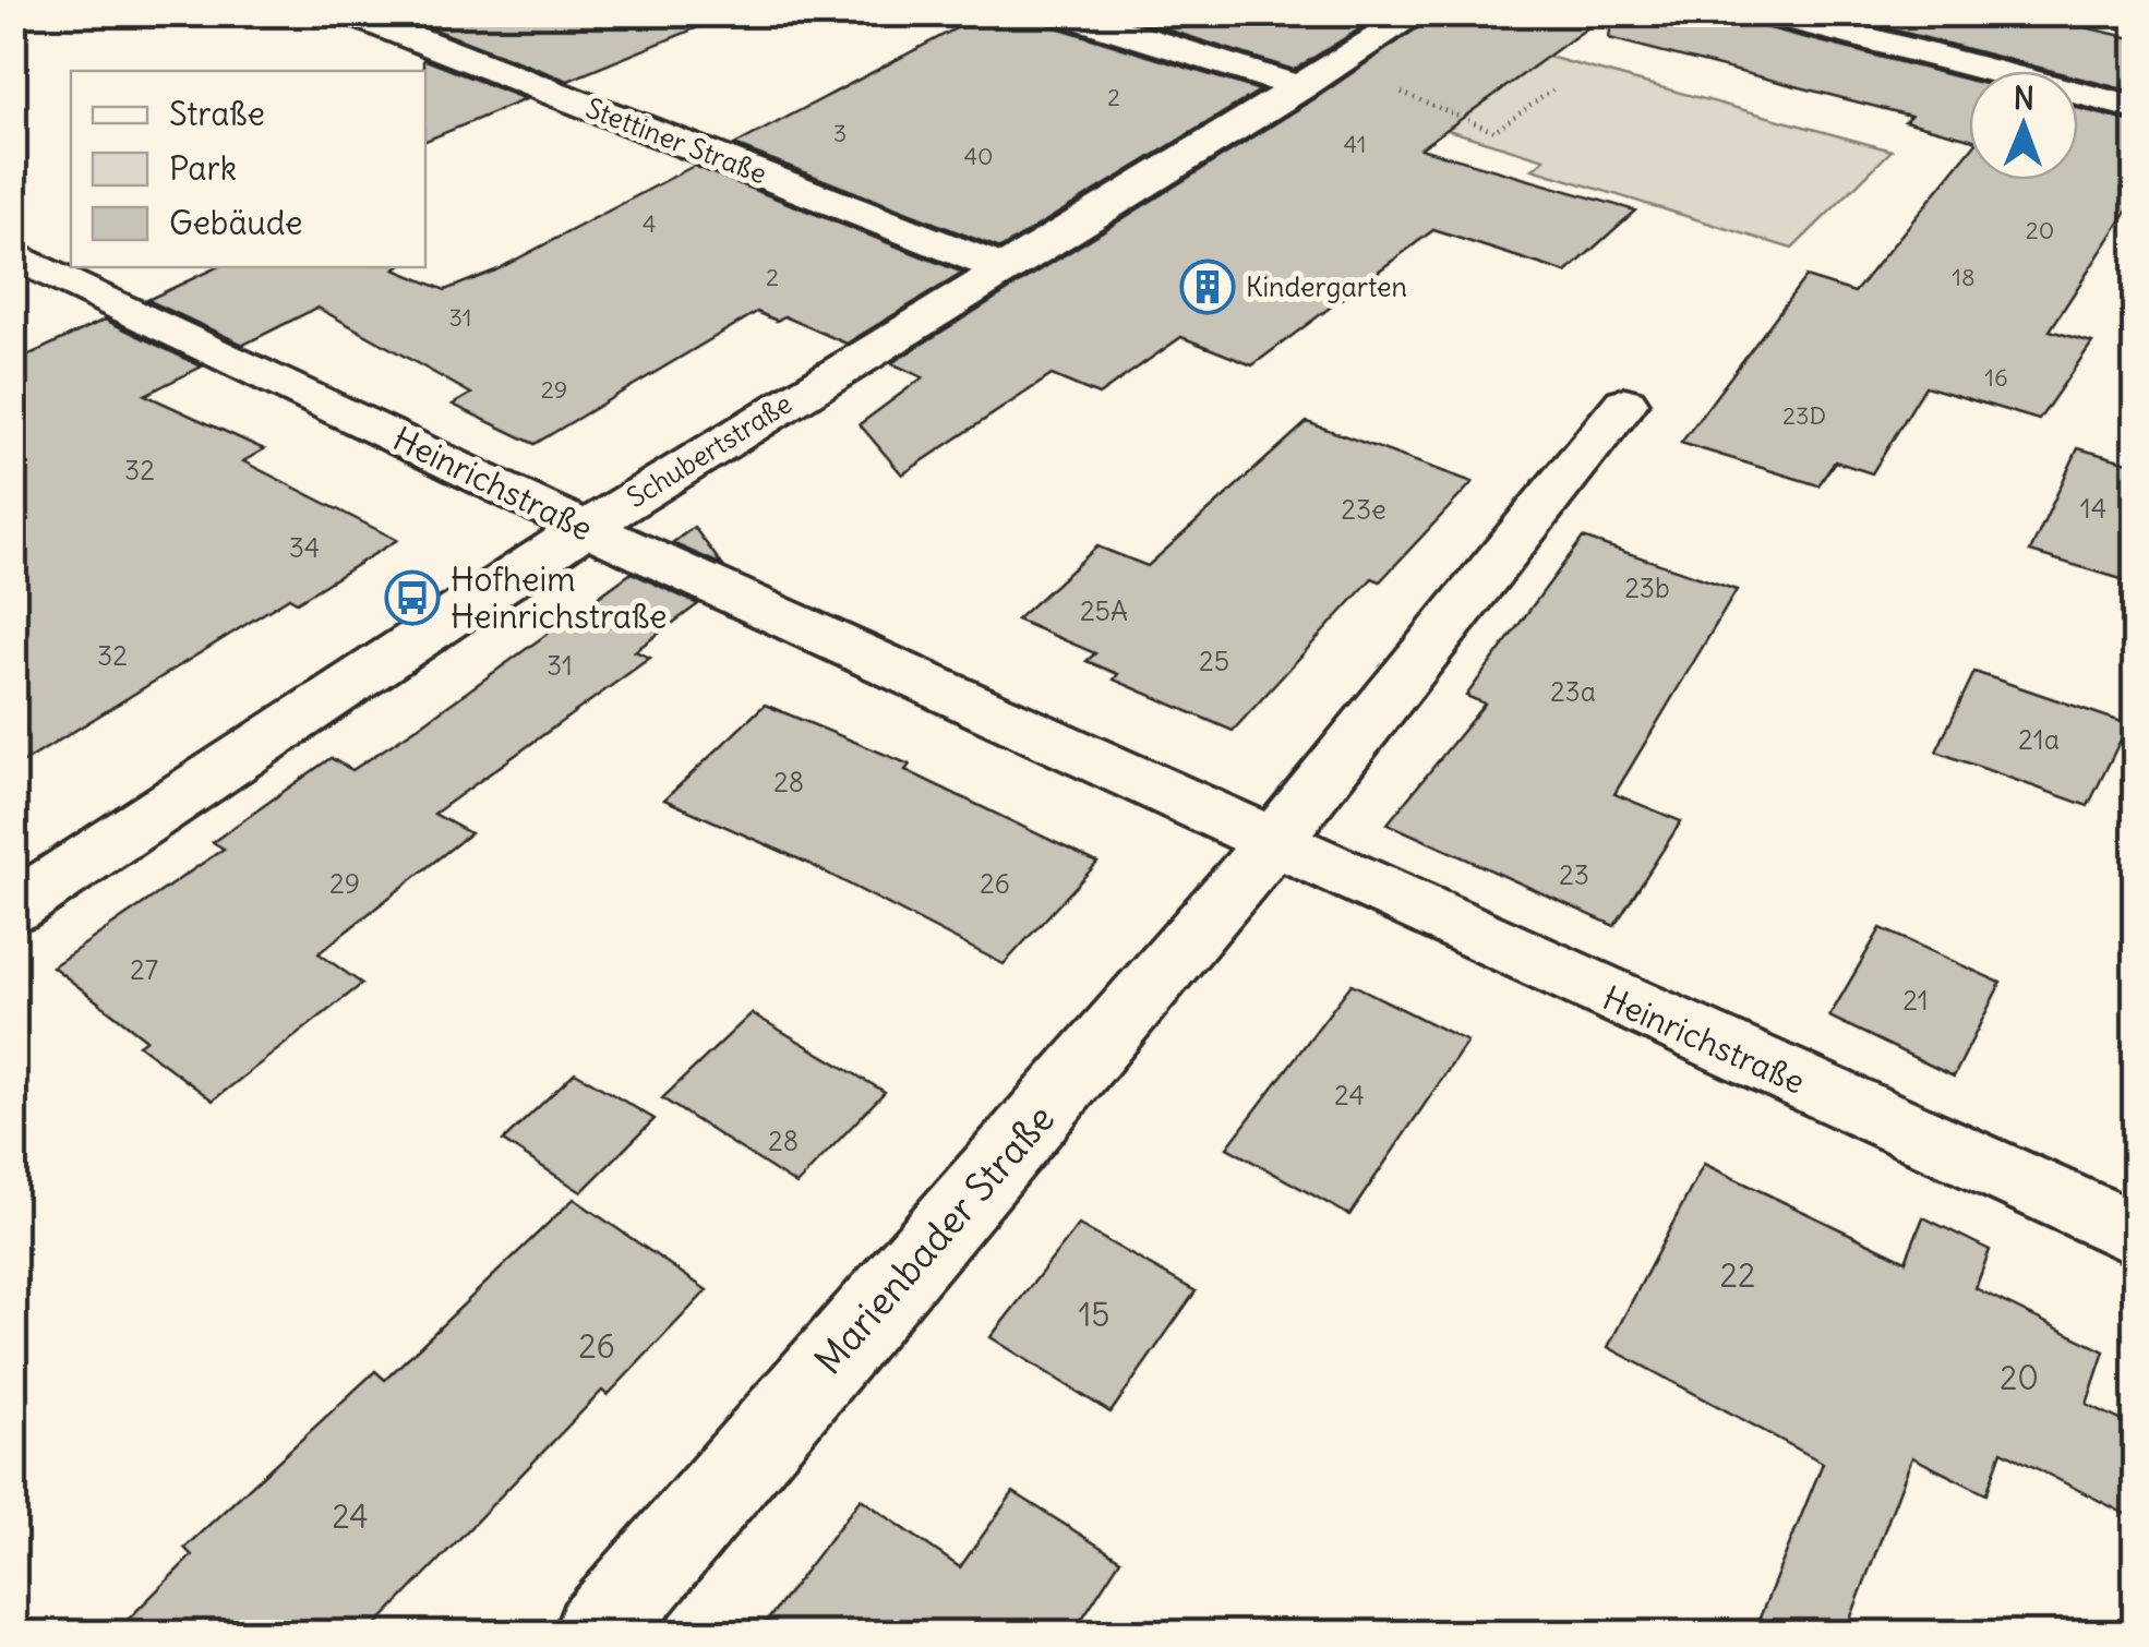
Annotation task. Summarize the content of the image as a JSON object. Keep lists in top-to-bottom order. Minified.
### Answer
{"streets":{"street":["Stettiner Straße","Schubertstraße","Heinrichstraße","Marienbader Straße"]},"crossings":[["Stettiner Straße","Schubertstraße"],["Schubertstraße","Heinrichstraße"],["Heinrichstraße","Marienbader Straße"]],"places":{"building":["Kindergarten"],"bus stop":["Hofheim Heinrichstraße"]},"house_numbers":["2","3","41","40","4","20","2","18","31","16","29","23D","32","14","23e","34","23b","25A","32","25","31","23a","21a","28","23","29","26","27","21","24","28","22","15","26","20","24"],"legend":["Straße","Park","Gebäude"],"north":"top"}
